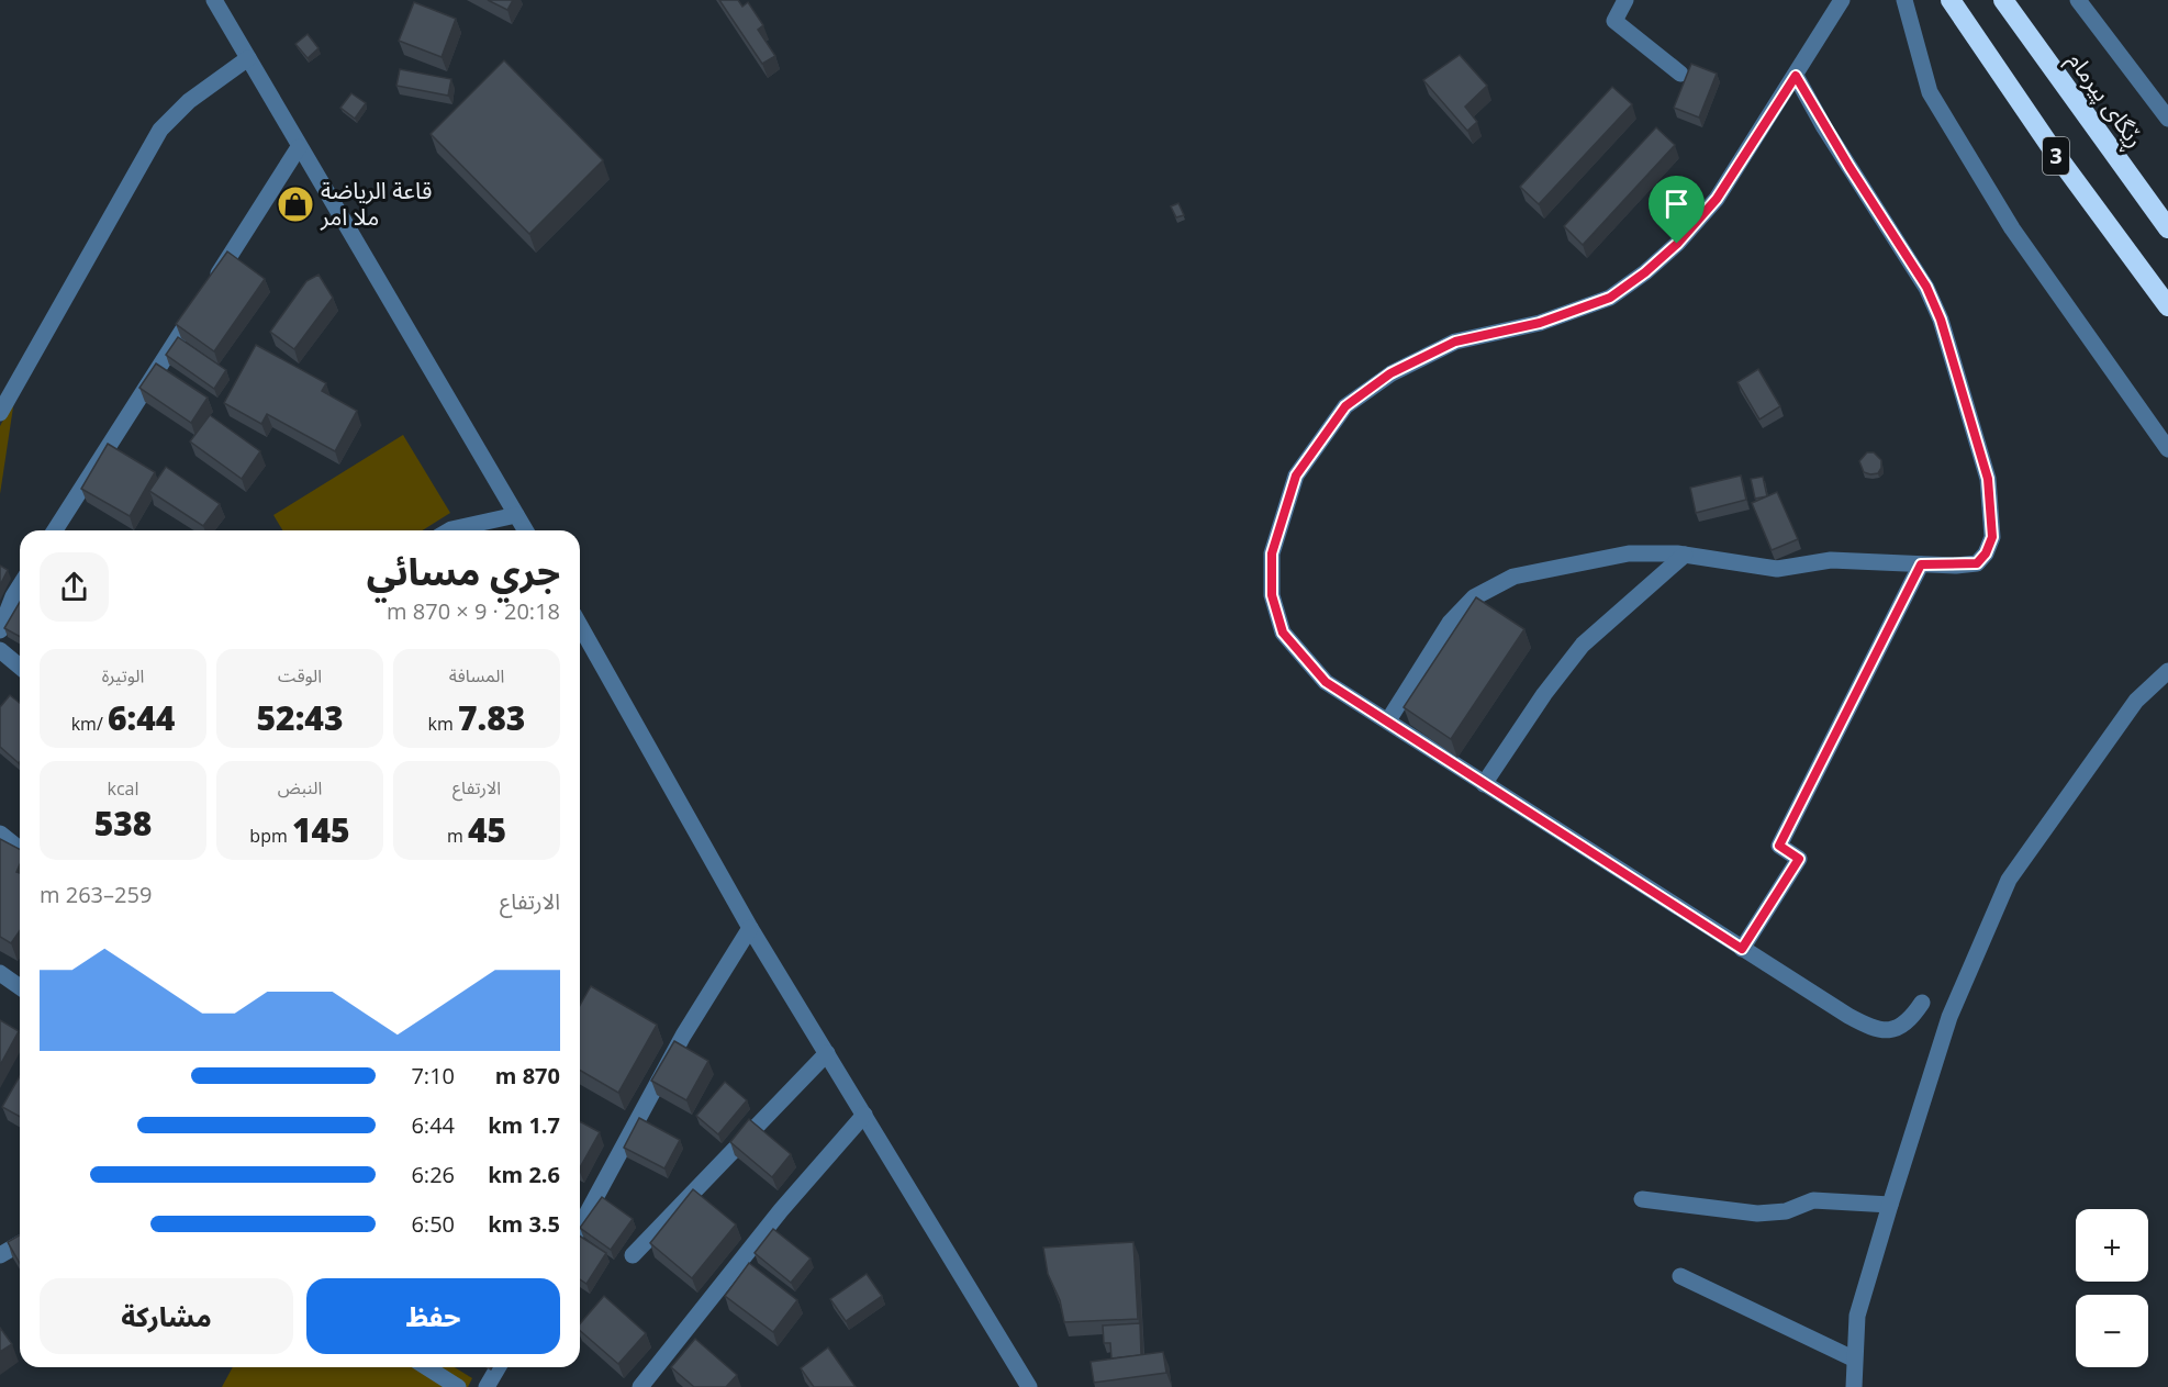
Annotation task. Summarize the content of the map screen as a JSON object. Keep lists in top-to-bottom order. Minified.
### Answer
{"streets":{"highway":["ڕێگای پیرمام","3"]},"places":{"shop":["قاعة الرياضة ملا امر"]},"page":{"heading":["جري مسائي","20:18 · 9 × 870 m"],"stats":[["المسافة","7.83 km"],["الوقت","52:43"],["الوتيرة","6:44 /km"],["الارتفاع","45 m"],["النبض","145 bpm"],["kcal","538"]],"chart":["الارتفاع","259–263 m"],"list":[{"name":"870 m","note":"7:10"},{"name":"1.7 km","note":"6:44"},{"name":"2.6 km","note":"6:26"},{"name":"3.5 km","note":"6:50"}],"map_buttons":["+","−"],"buttons":["حفظ","مشاركة"]}}
